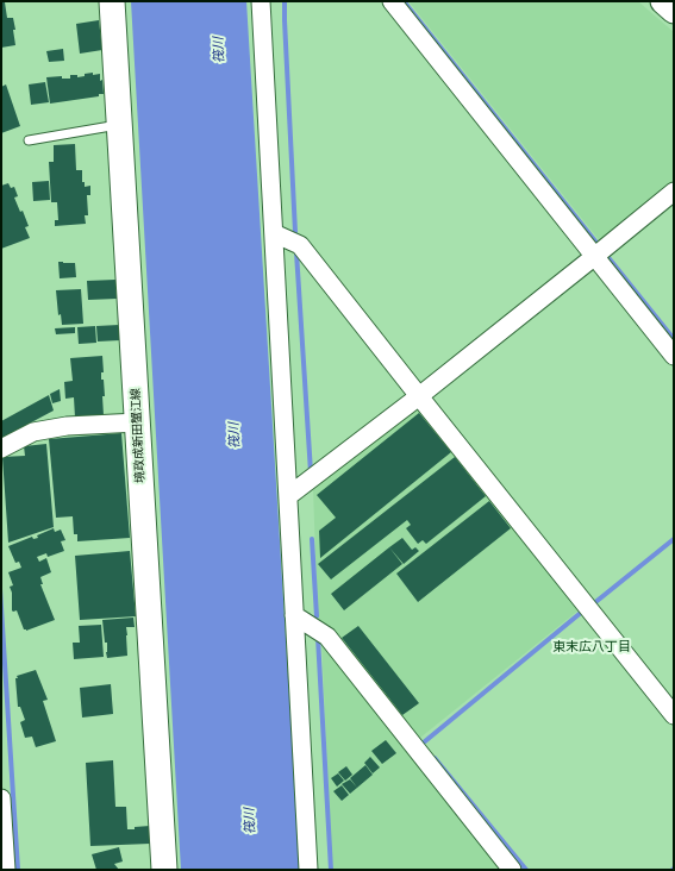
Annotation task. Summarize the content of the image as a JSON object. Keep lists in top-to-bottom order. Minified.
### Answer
{"streets":{"main road":["境政成新田蟹江線"]},"districts":["東末広八丁目"],"water":["筏川"]}
